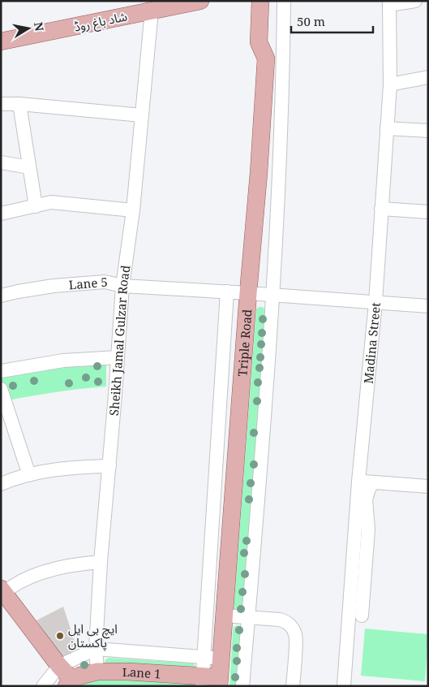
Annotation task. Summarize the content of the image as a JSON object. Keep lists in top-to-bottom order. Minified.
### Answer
{"streets":{"main road":["شاد باغ روڈ","Triple Road","Lane 1"],"street":["Lane 5","Sheikh Jamal Gulzar Road","Madina Street"]},"crossings":[["شاد باغ روڈ","Sheikh Jamal Gulzar Road"],["Lane 5","Sheikh Jamal Gulzar Road"],["Lane 5","Triple Road"],["Lane 5","Madina Street"],["Sheikh Jamal Gulzar Road","Lane 1"],["Triple Road","Lane 1"]],"places":["ایچ بی ایل پاکستان"],"scale_bar":"50 m","north":"right"}
